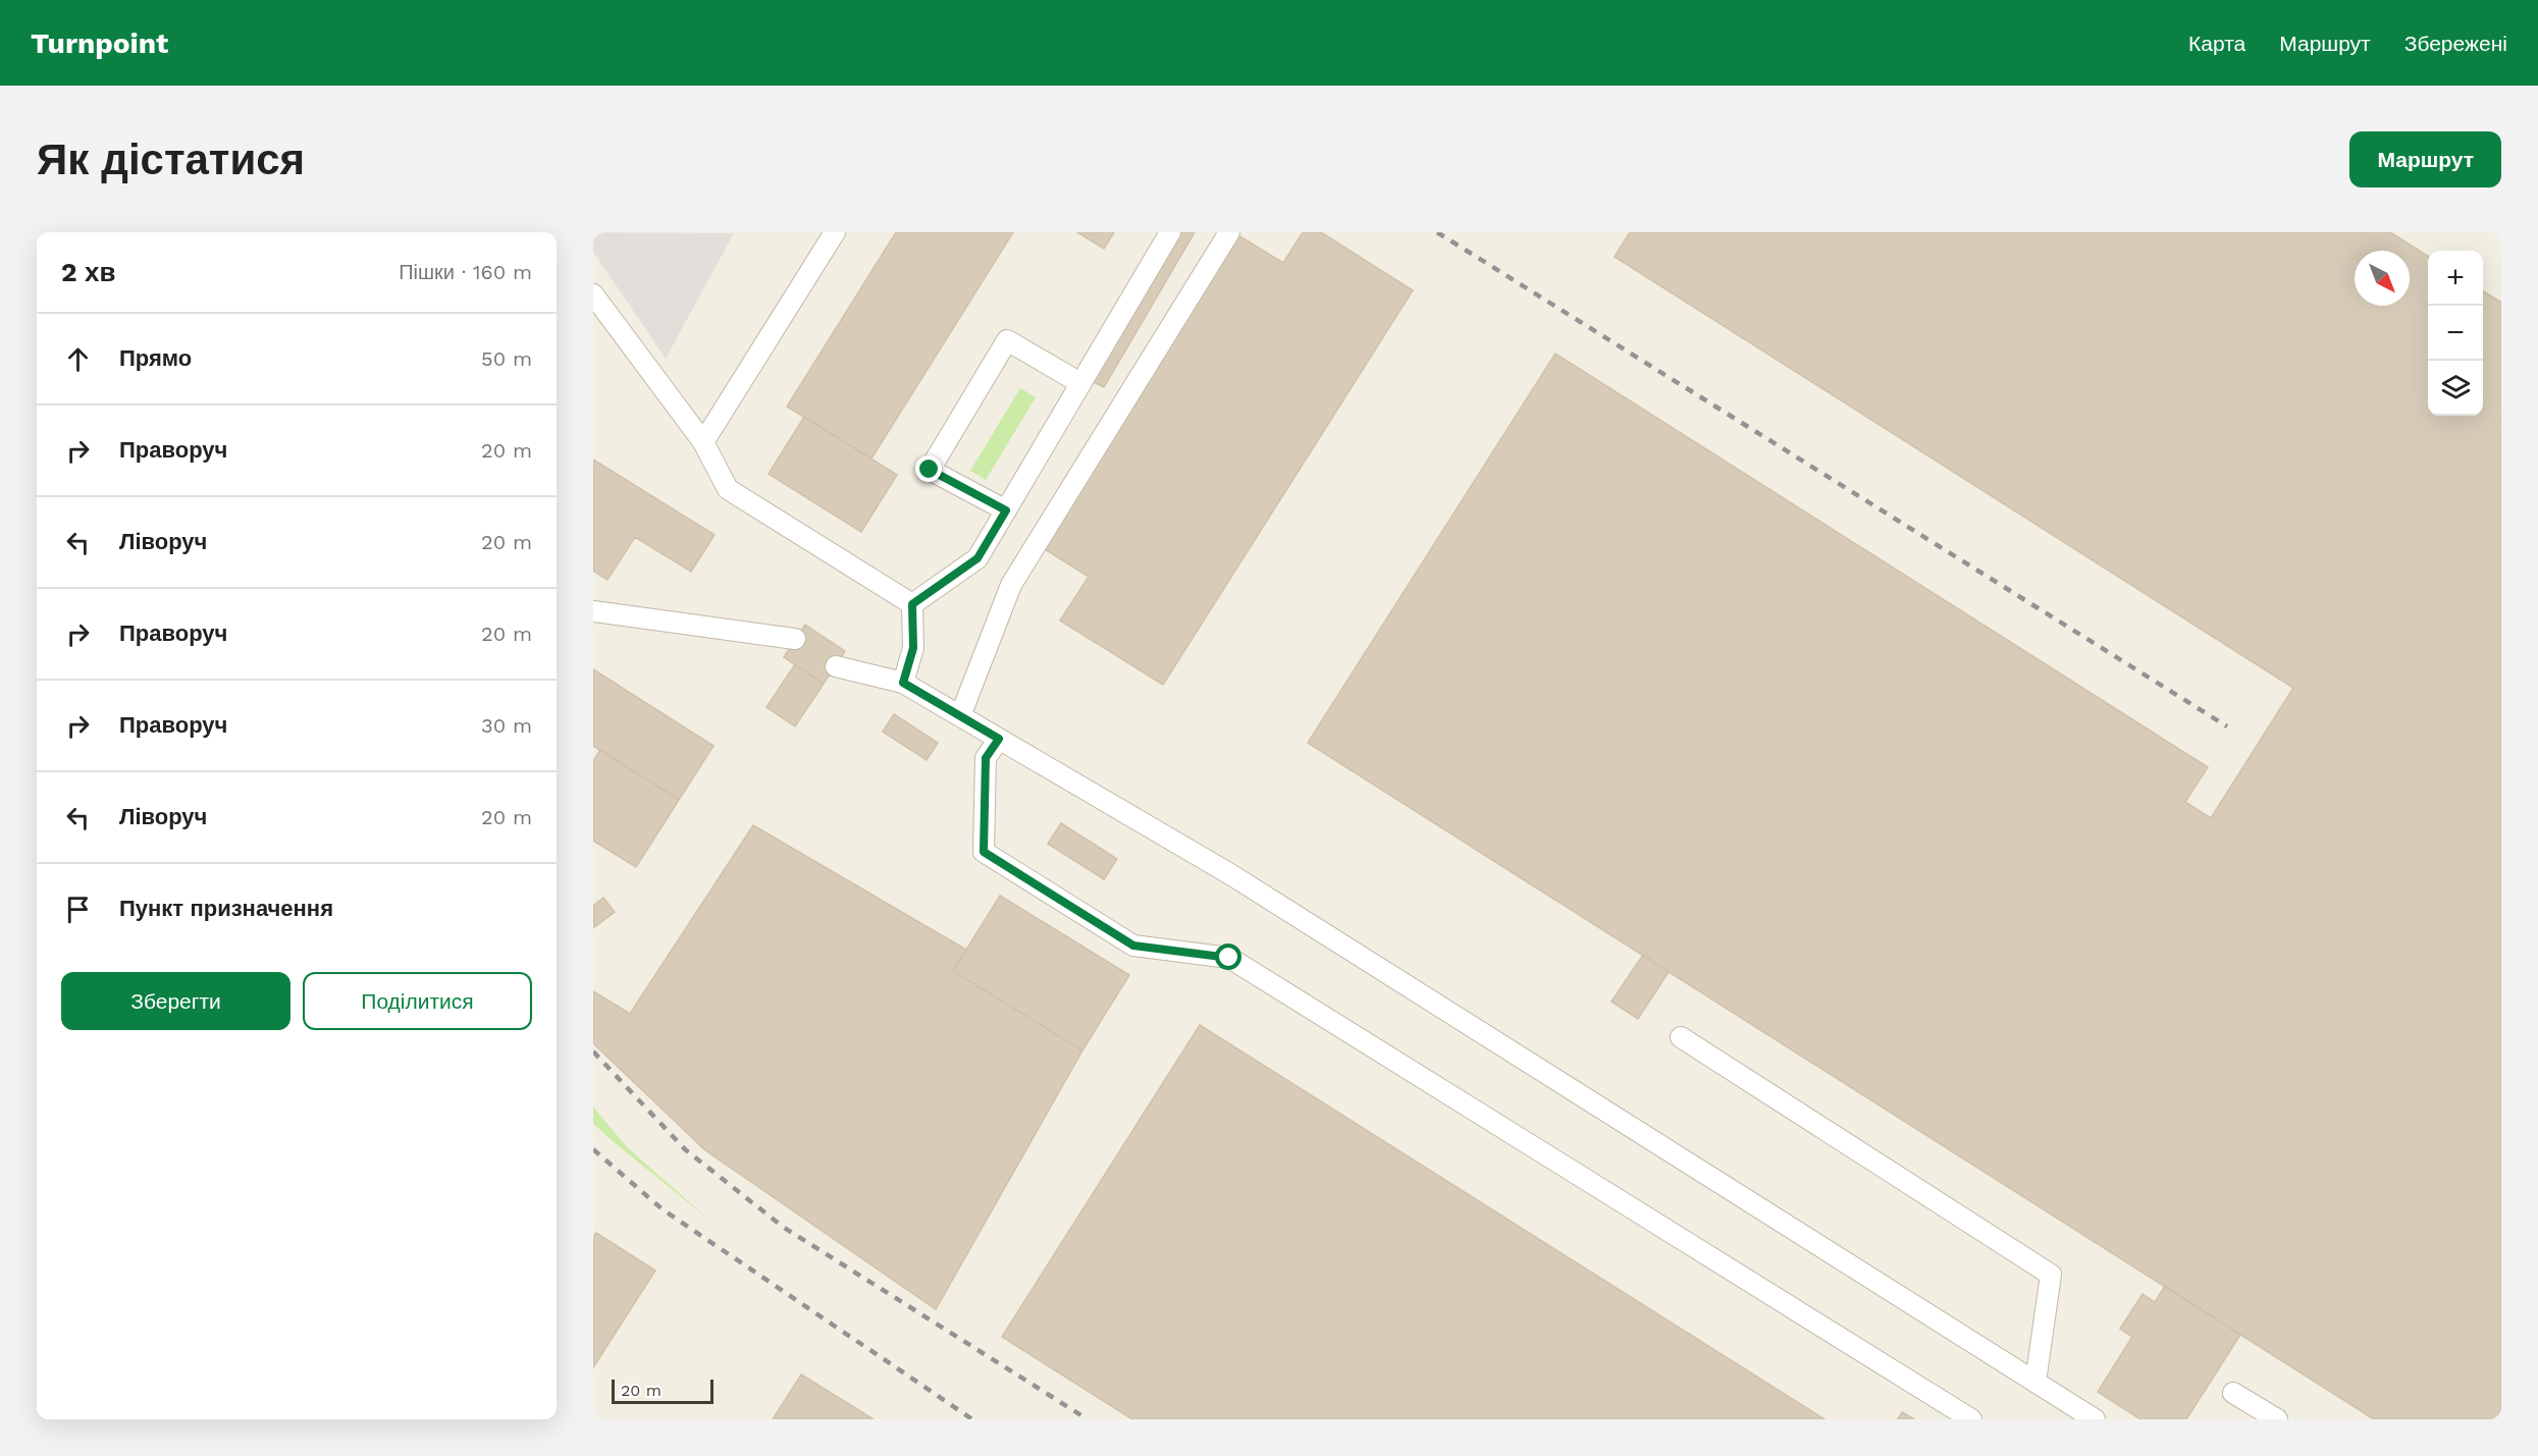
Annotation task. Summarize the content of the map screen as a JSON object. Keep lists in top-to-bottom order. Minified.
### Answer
{"scale_bar":"20 m","north":"bottom right","page":{"header":"Turnpoint","nav":["Карта","Маршрут","Збережені"],"buttons":["Маршрут",["Зберегти","Поділитися"]],"title":"Як дістатися","heading":["2 хв","Пішки · 160 m"],"map_buttons":["+","−"],"list":[["Прямо","50 m"],["Праворуч","20 m"],["Ліворуч","20 m"],["Праворуч","20 m"],["Праворуч","30 m"],["Ліворуч","20 m"],"Пункт призначення"],"scale":"20 m"}}
